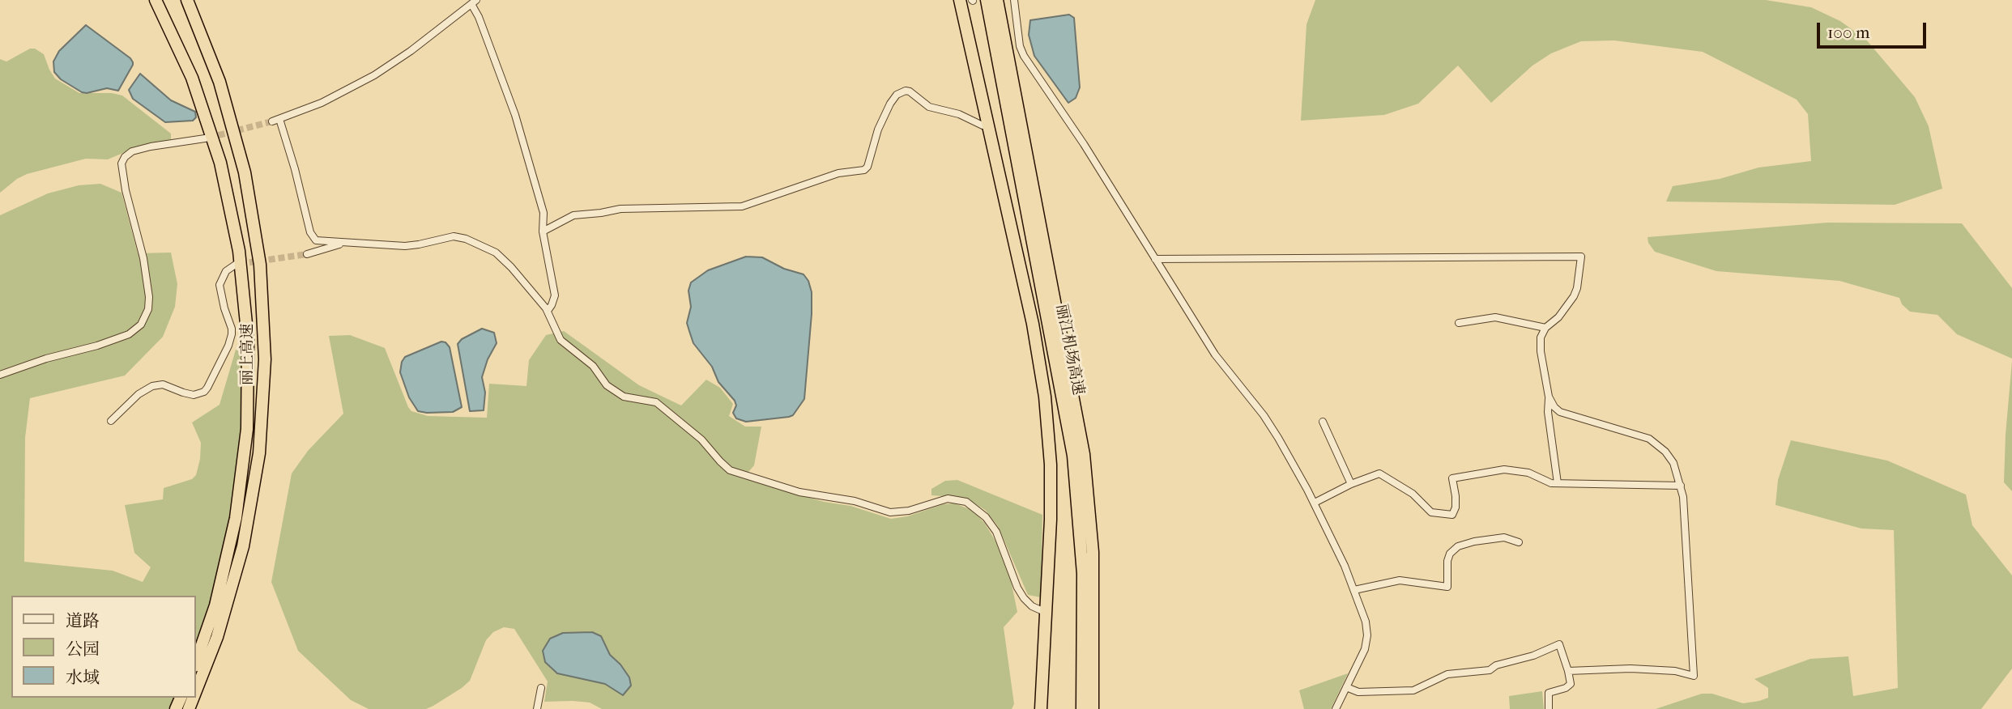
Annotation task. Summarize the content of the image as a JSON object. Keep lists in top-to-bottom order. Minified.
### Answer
{"streets":{"highway":["丽江机场高速","丽上高速"]},"legend":["道路","公园","水域"],"scale_bar":"100 m"}
